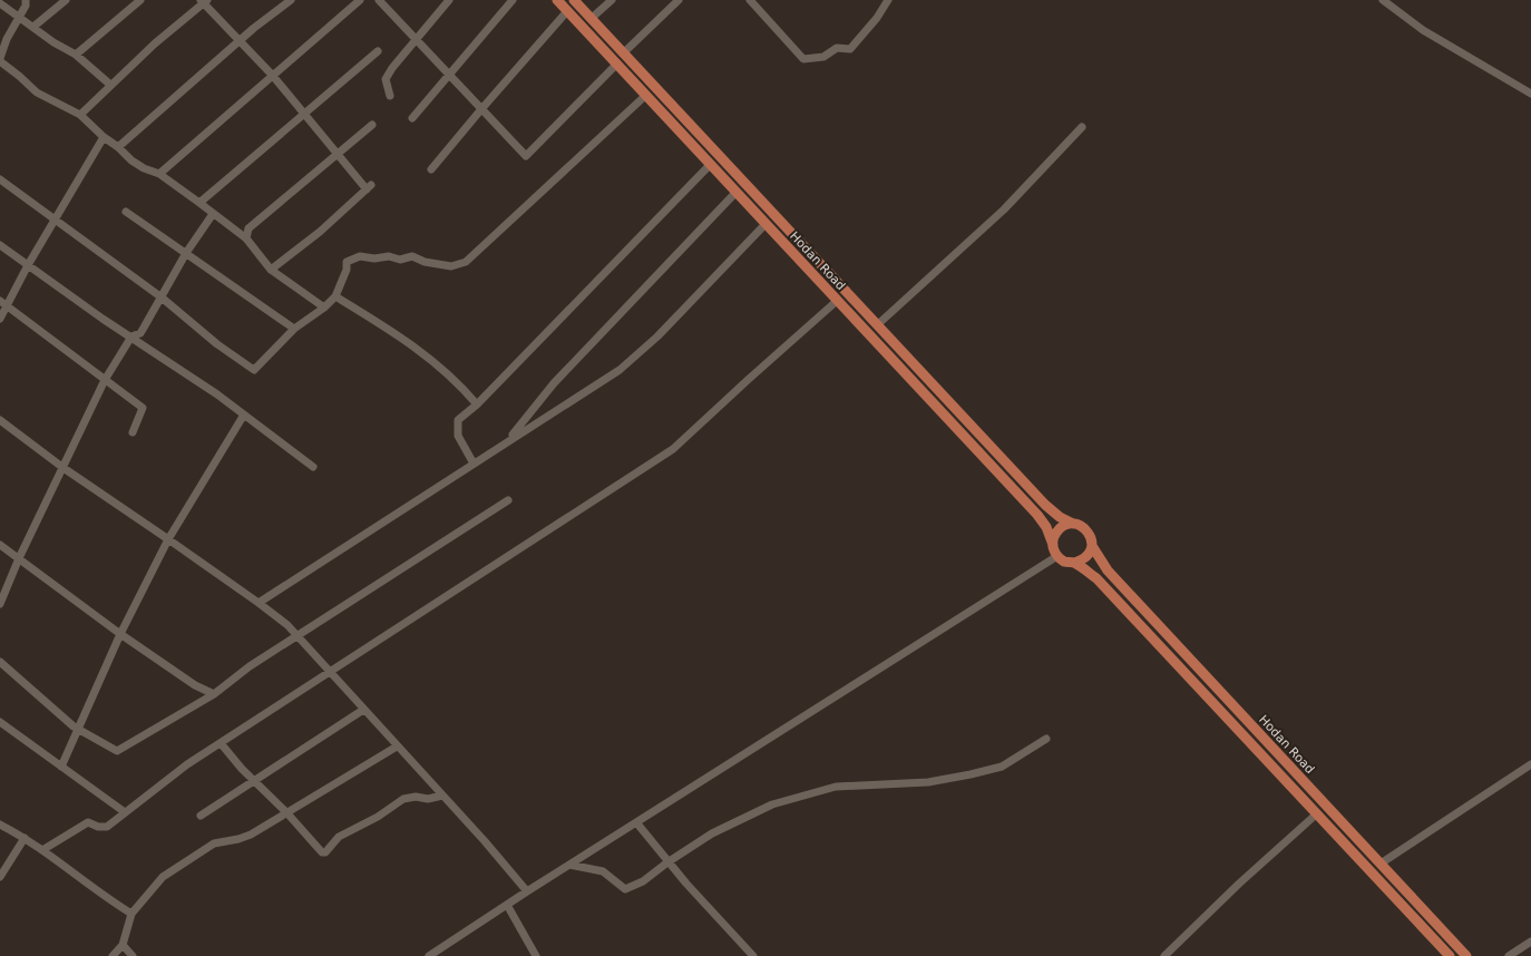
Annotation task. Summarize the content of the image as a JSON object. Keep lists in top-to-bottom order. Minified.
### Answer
{"streets":{"main road":["Hodan Road"]}}
